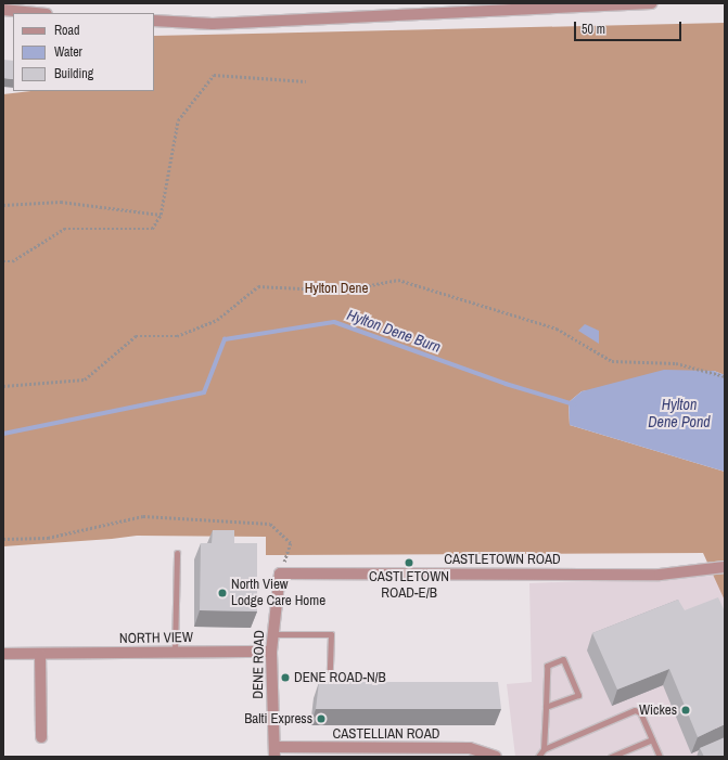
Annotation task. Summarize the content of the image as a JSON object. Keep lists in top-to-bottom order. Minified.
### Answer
{"streets":{"street":["CASTLETOWN ROAD","NORTH VIEW","DENE ROAD","CASTELLIAN ROAD"]},"crossings":[["CASTLETOWN ROAD","DENE ROAD"],["NORTH VIEW","DENE ROAD"],["DENE ROAD","CASTELLIAN ROAD"]],"water":["Hylton Dene Burn","Hylton Dene Pond"],"parks":["Hylton Dene"],"places":["CASTLETOWN ROAD-E/B","North View Lodge Care Home","DENE ROAD-N/B","Wickes","Balti Express"],"legend":["Road","Water","Building"],"scale_bar":"50 m"}
